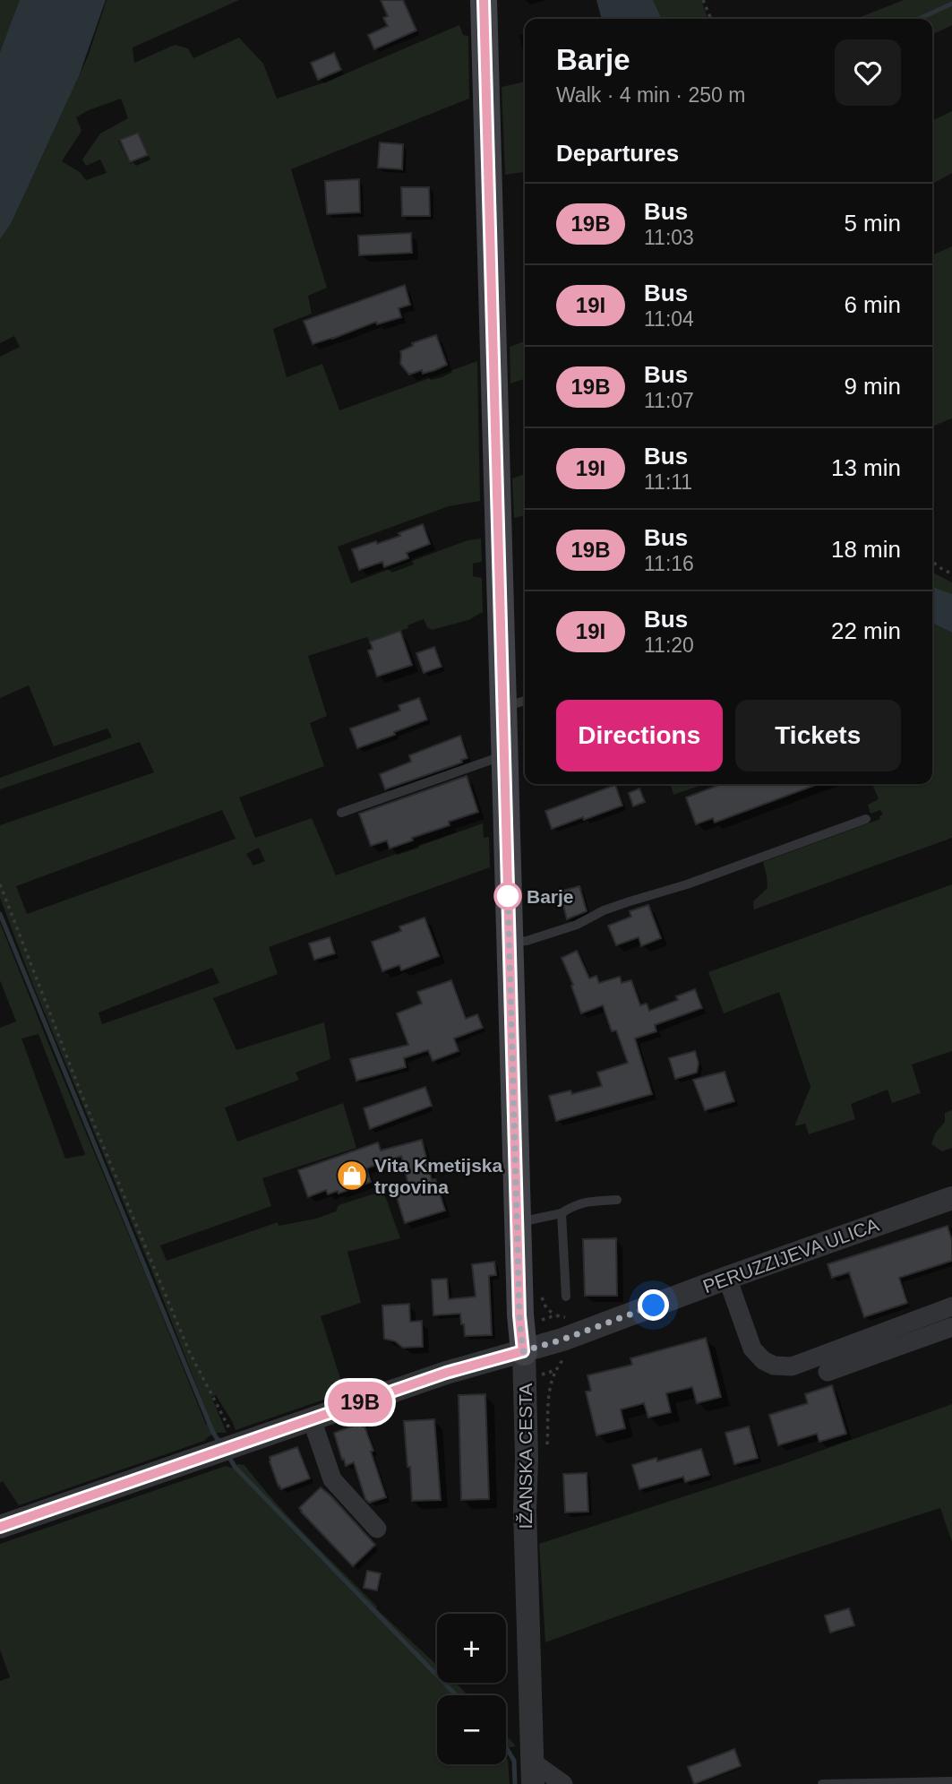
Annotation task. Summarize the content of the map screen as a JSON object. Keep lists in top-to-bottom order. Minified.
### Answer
{"streets":{"main road":["IŽANSKA CESTA"],"street":["PERUZZIJEVA ULICA"]},"crossings":[["PERUZZIJEVA ULICA","IŽANSKA CESTA"]],"places":{"other":["Barje"],"shop":["Vita Kmetijska trgovina"]},"lines":["bus line 19B"],"page":{"on_map":"19B","heading":[["Barje","Walk · 4 min · 250 m"],"Departures"],"list":[{"mark":"19B","name":"Bus","note":"11:03","value":"5 min"},{"mark":"19I","name":"Bus","note":"11:04","value":"6 min"},{"mark":"19B","name":"Bus","note":"11:07","value":"9 min"},{"mark":"19I","name":"Bus","note":"11:11","value":"13 min"},{"mark":"19B","name":"Bus","note":"11:16","value":"18 min"},{"mark":"19I","name":"Bus","note":"11:20","value":"22 min"}],"buttons":["Directions","Tickets"],"map_buttons":["+","−"]}}
